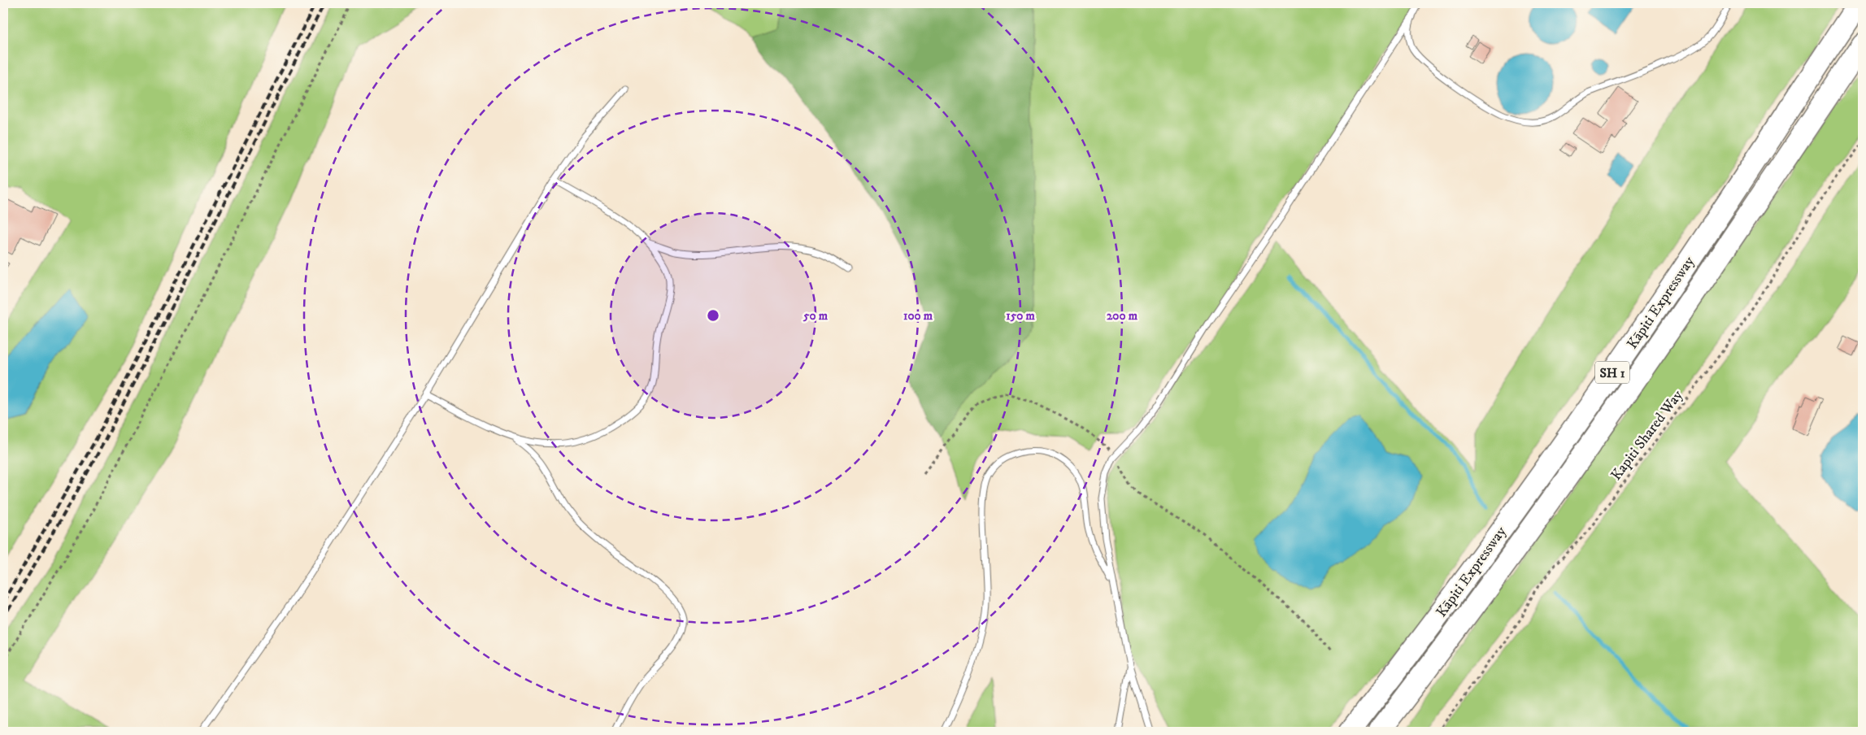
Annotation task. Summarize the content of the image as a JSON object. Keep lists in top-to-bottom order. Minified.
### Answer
{"streets":{"highway":["Kāpiti Expressway","SH 1"],"path":["Kapiti Shared Way"]},"rings":["50 m","100 m","150 m","200 m"]}
